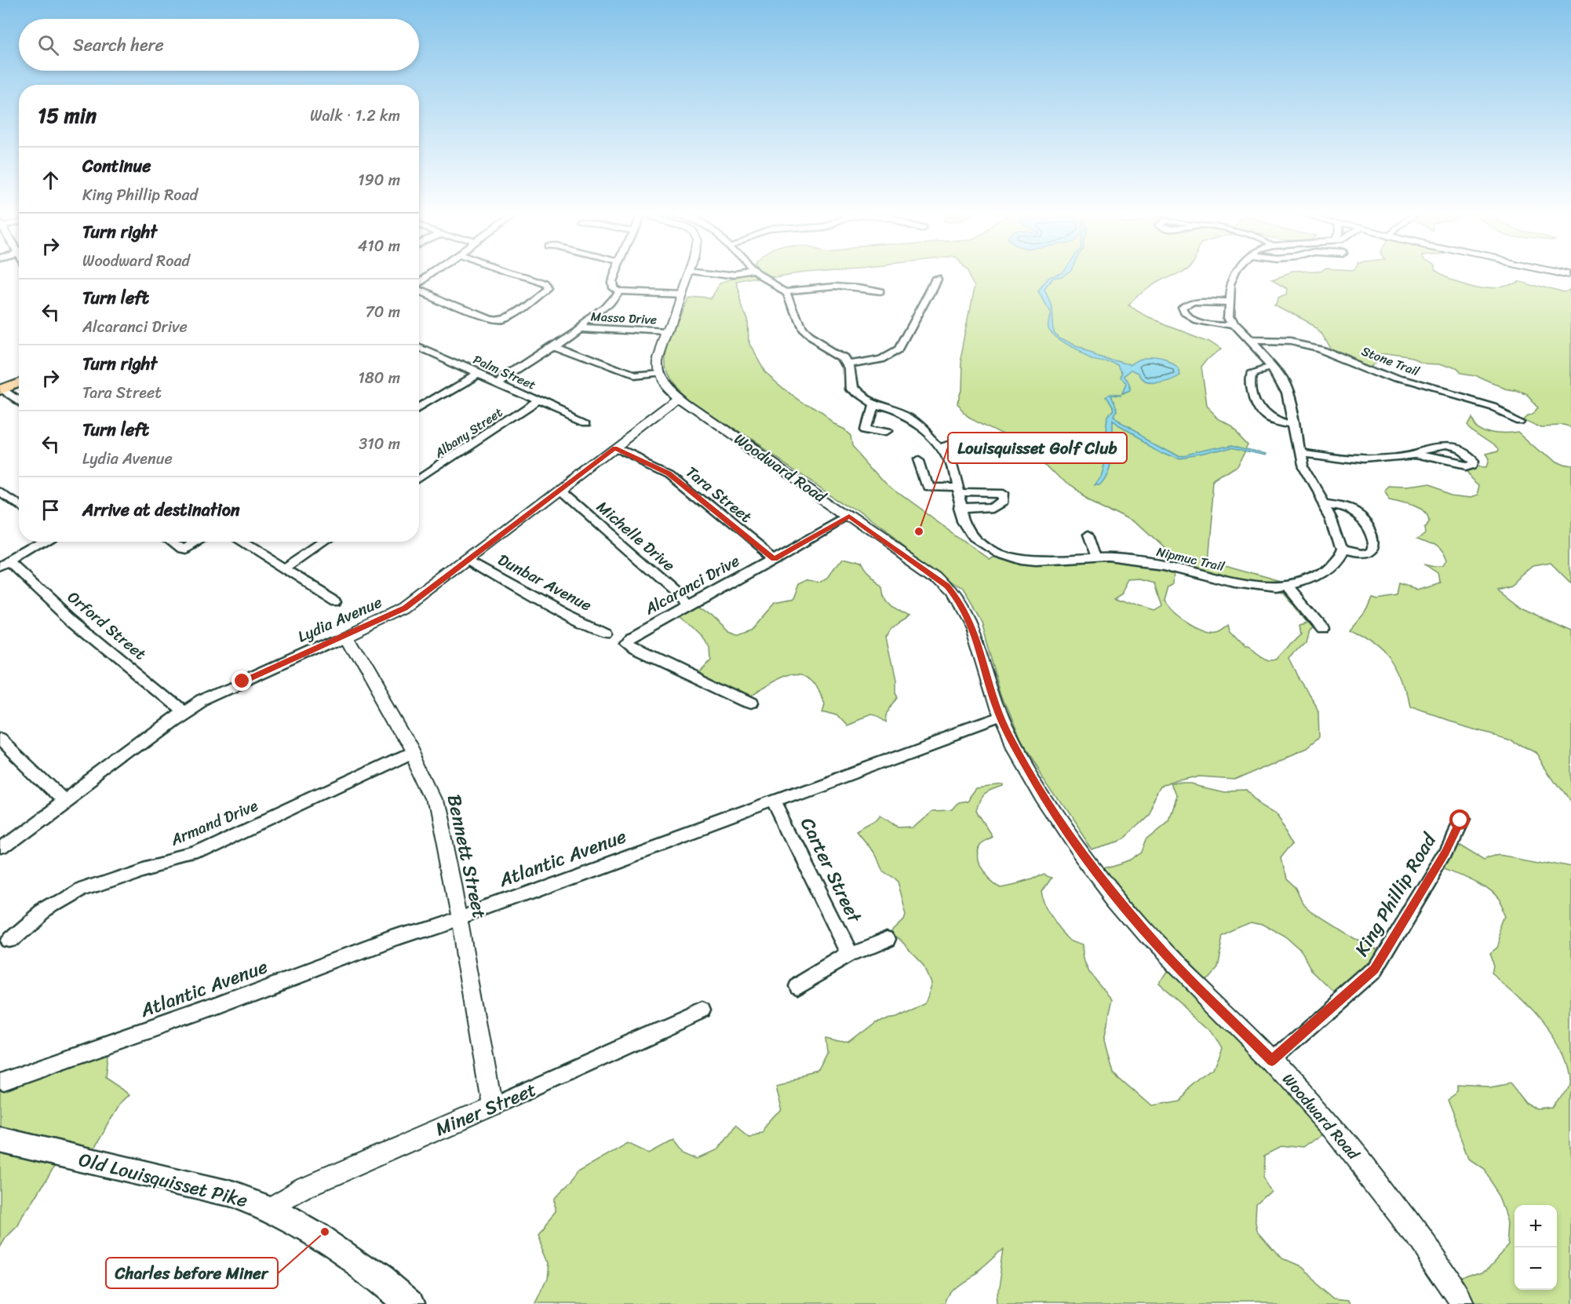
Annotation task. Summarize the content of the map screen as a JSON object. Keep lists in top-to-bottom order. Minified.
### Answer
{"streets":{"main road":["Old Louisquisset Pike"],"street":["Masso Drive","Stone Trail","Palm Street","Albany Street","Woodward Road","Tara Street","Michelle Drive","Nipmuc Trail","Dunbar Avenue","Alcaranci Drive","Lydia Avenue","Orford Street","Armand Drive","Bennett Street","Atlantic Avenue","Carter Street","King Phillip Road","Miner Street"]},"crossings":[["Palm Street","Albany Street"],["Woodward Road","Alcaranci Drive"],["Woodward Road","Lydia Avenue"],["Woodward Road","Atlantic Avenue"],["Woodward Road","King Phillip Road"],["Tara Street","Alcaranci Drive"],["Tara Street","Lydia Avenue"],["Michelle Drive","Alcaranci Drive"],["Michelle Drive","Lydia Avenue"],["Dunbar Avenue","Lydia Avenue"],["Lydia Avenue","Orford Street"],["Lydia Avenue","Bennett Street"],["Armand Drive","Bennett Street"],["Bennett Street","Atlantic Avenue"],["Bennett Street","Miner Street"],["Atlantic Avenue","Carter Street"],["Miner Street","Old Louisquisset Pike"]],"places":["Louisquisset Golf Club","Charles before Miner"],"page":{"search":"Search here","heading":["15 min","Walk · 1.2 km"],"list":[["Continue","King Phillip Road","190 m"],["Turn right","Woodward Road","410 m"],["Turn left","Alcaranci Drive","70 m"],["Turn right","Tara Street","180 m"],["Turn left","Lydia Avenue","310 m"],"Arrive at destination"],"map_buttons":["+","−"]}}
